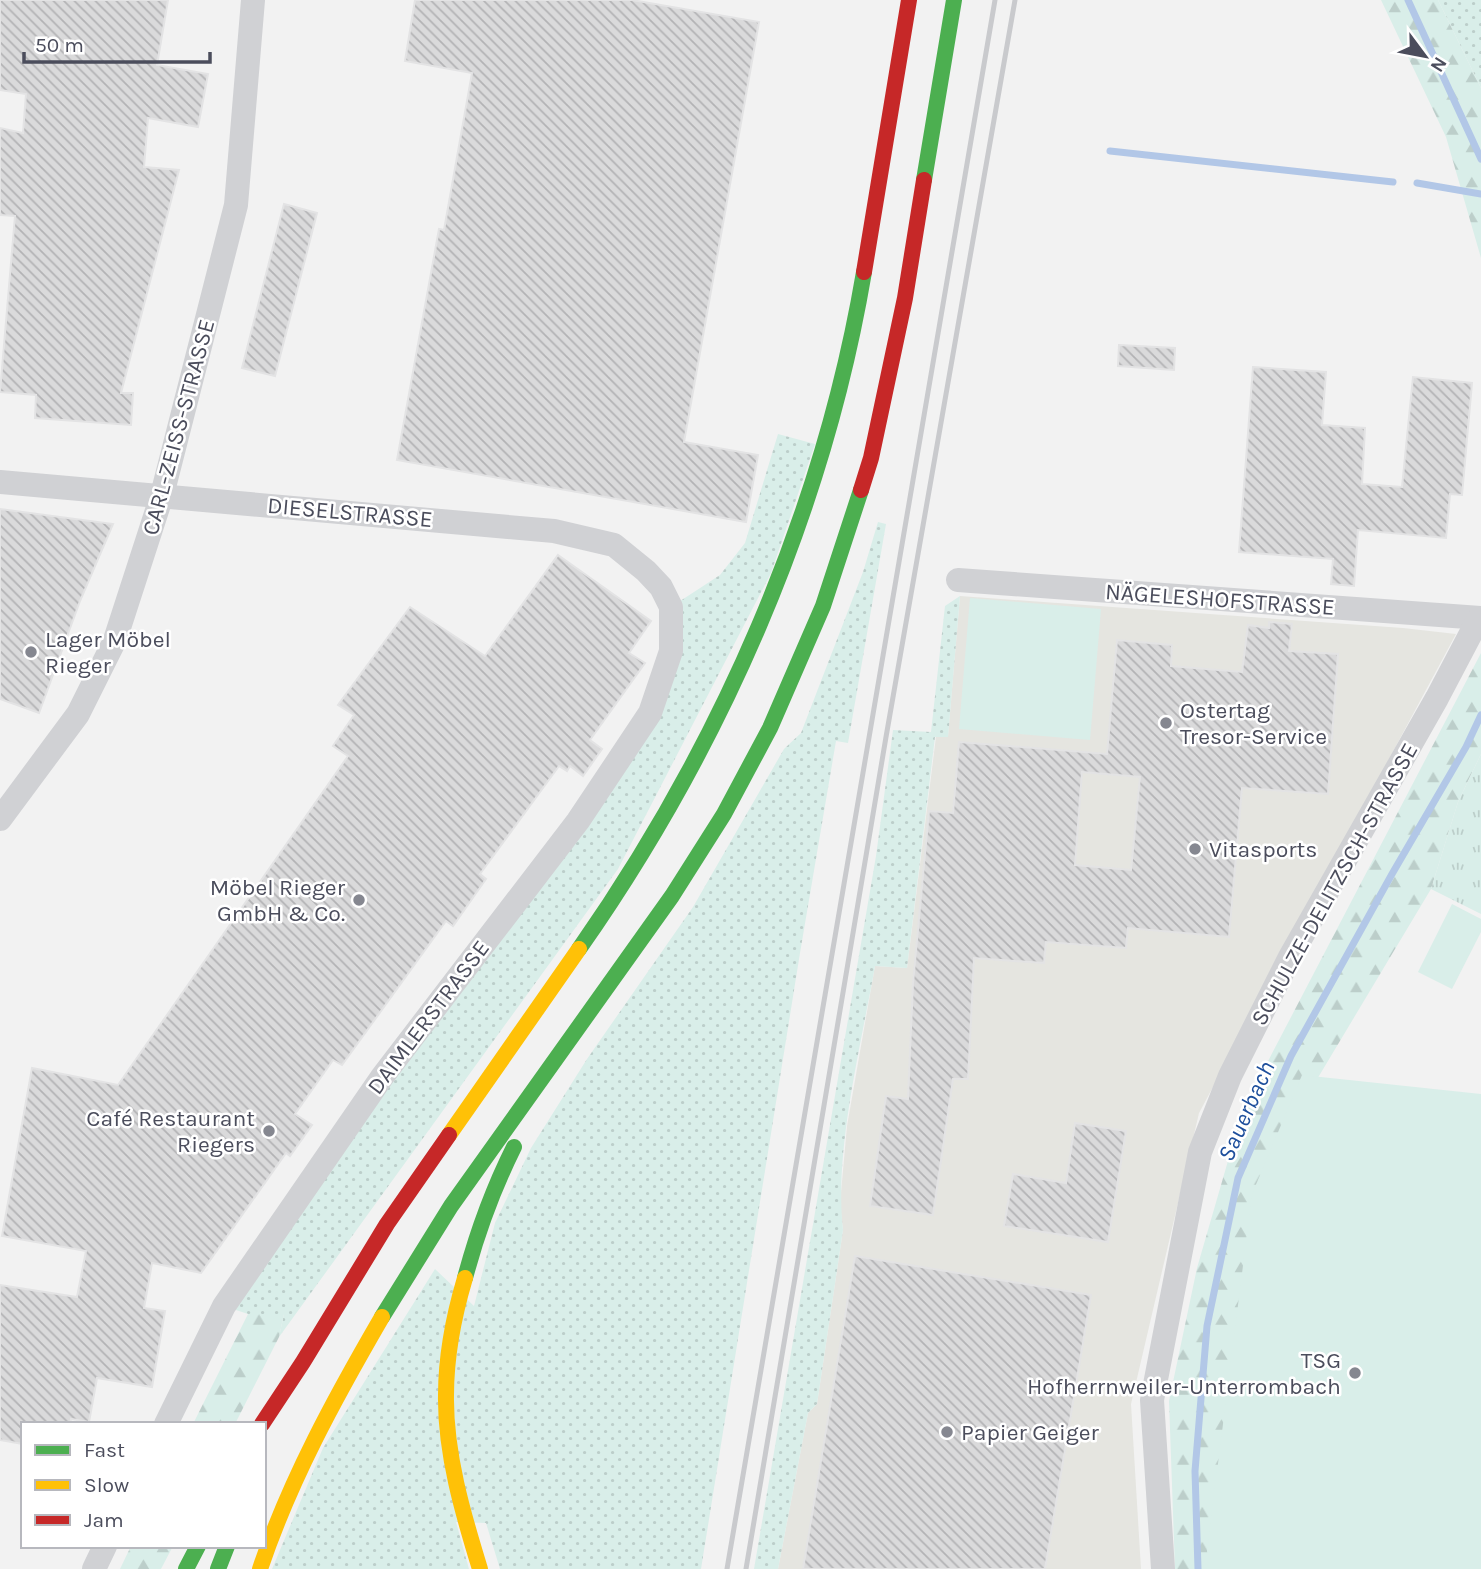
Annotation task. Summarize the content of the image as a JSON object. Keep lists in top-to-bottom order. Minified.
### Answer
{"streets":{"street":["CARL-ZEISS-STRASSE","DIESELSTRASSE","NÄGELESHOFSTRASSE","SCHULZE-DELITZSCH-STRASSE","DAIMLERSTRASSE"]},"crossings":[["CARL-ZEISS-STRASSE","DIESELSTRASSE"],["DIESELSTRASSE","DAIMLERSTRASSE"],["NÄGELESHOFSTRASSE","SCHULZE-DELITZSCH-STRASSE"]],"water":["Sauerbach"],"places":["Lager Möbel Rieger","Ostertag Tresor-Service","Vitasports","Möbel Rieger GmbH & Co.","Café Restaurant Riegers","TSG Hofherrnweiler-Unterrombach","Papier Geiger"],"legend":["Fast","Slow","Jam"],"scale_bar":"50 m","north":"bottom right"}
